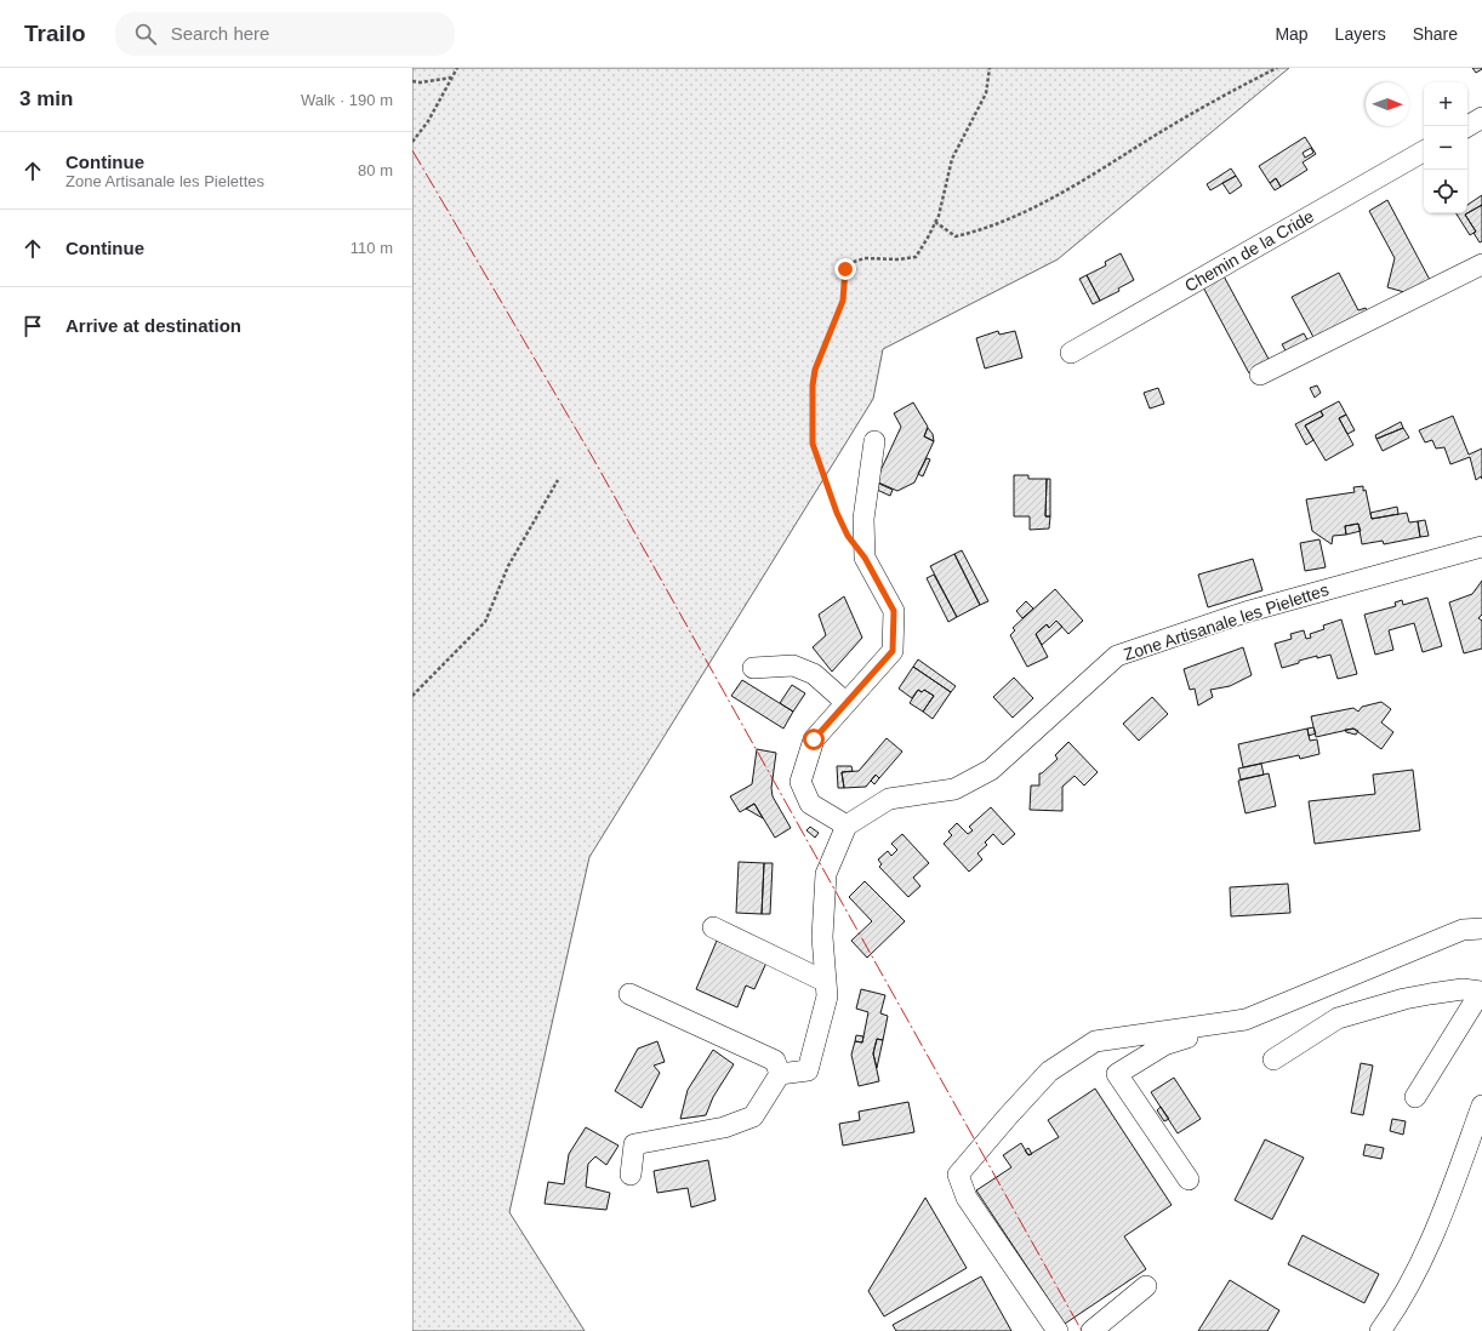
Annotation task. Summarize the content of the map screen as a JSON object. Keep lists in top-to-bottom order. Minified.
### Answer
{"streets":{"street":["Chemin de la Cride","Zone Artisanale les Pielettes"]},"north":"right","page":{"header":"Trailo","search":"Search here","nav":["Map","Layers","Share"],"heading":["3 min","Walk · 190 m"],"map_buttons":["+","−"],"list":[["Continue","Zone Artisanale les Pielettes","80 m"],["Continue","110 m"],"Arrive at destination"]}}
